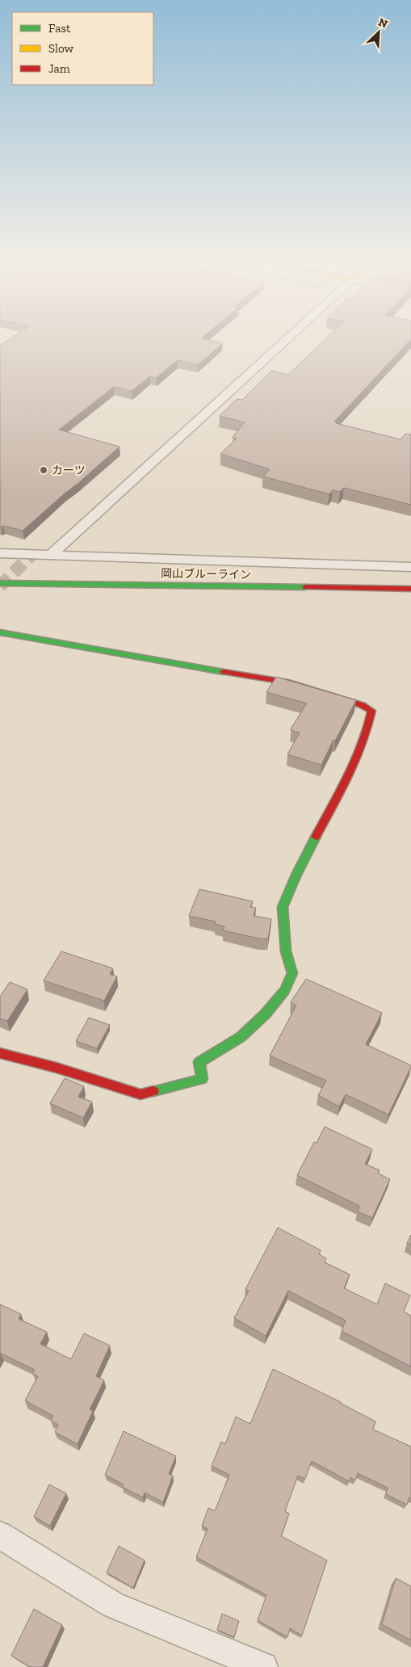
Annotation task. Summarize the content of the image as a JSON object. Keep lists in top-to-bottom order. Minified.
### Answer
{"streets":{"street":["岡山ブルーライン"]},"places":["カーツ"],"legend":["Fast","Slow","Jam"],"north":"top right"}
